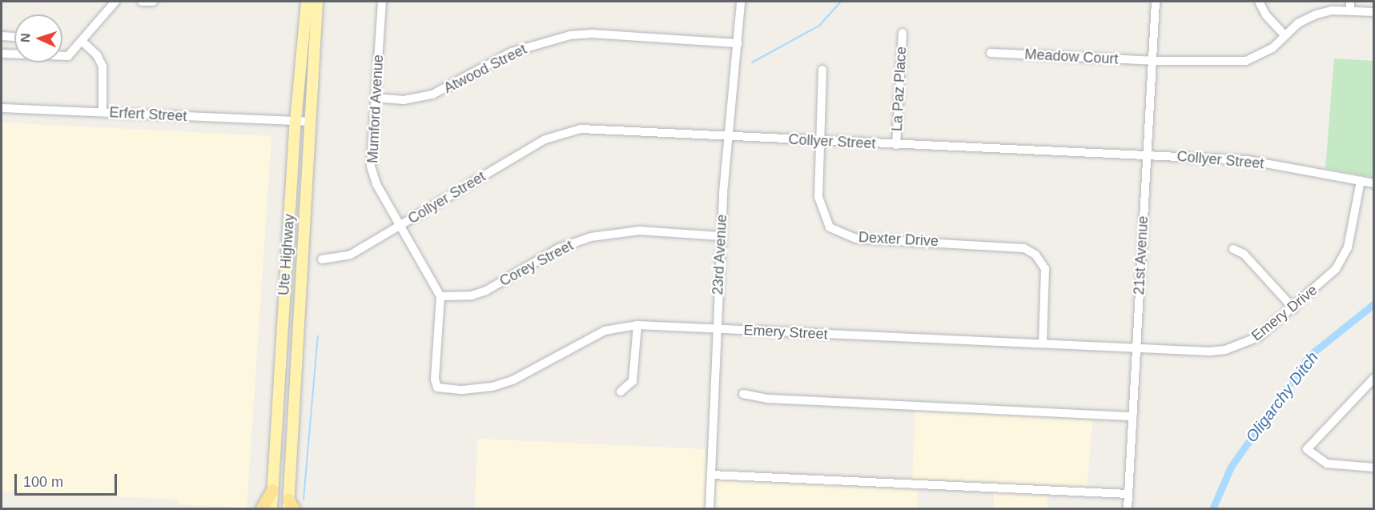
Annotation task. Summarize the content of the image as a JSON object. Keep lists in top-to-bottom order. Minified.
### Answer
{"streets":{"main road":["Ute Highway"],"street":["Meadow Court","Atwood Street","La Paz Place","Mumford Avenue","Erfert Street","Collyer Street","Dexter Drive","23rd Avenue","21st Avenue","Corey Street","Emery Drive","Emery Street"]},"crossings":[["Meadow Court","21st Avenue"],["Atwood Street","Mumford Avenue"],["Atwood Street","23rd Avenue"],["La Paz Place","Collyer Street"],["Mumford Avenue","Collyer Street"],["Mumford Avenue","Corey Street"],["Mumford Avenue","Emery Street"],["Erfert Street","Ute Highway"],["Collyer Street","Dexter Drive"],["Collyer Street","23rd Avenue"],["Collyer Street","21st Avenue"],["Collyer Street","Emery Drive"],["Dexter Drive","Emery Street"],["23rd Avenue","Corey Street"],["23rd Avenue","Emery Street"],["21st Avenue","Emery Drive"],["21st Avenue","Emery Street"],["Corey Street","Emery Street"],["Emery Drive","Emery Street"]],"water":["Oligarchy Ditch"],"scale_bar":"100 m","north":"left"}
